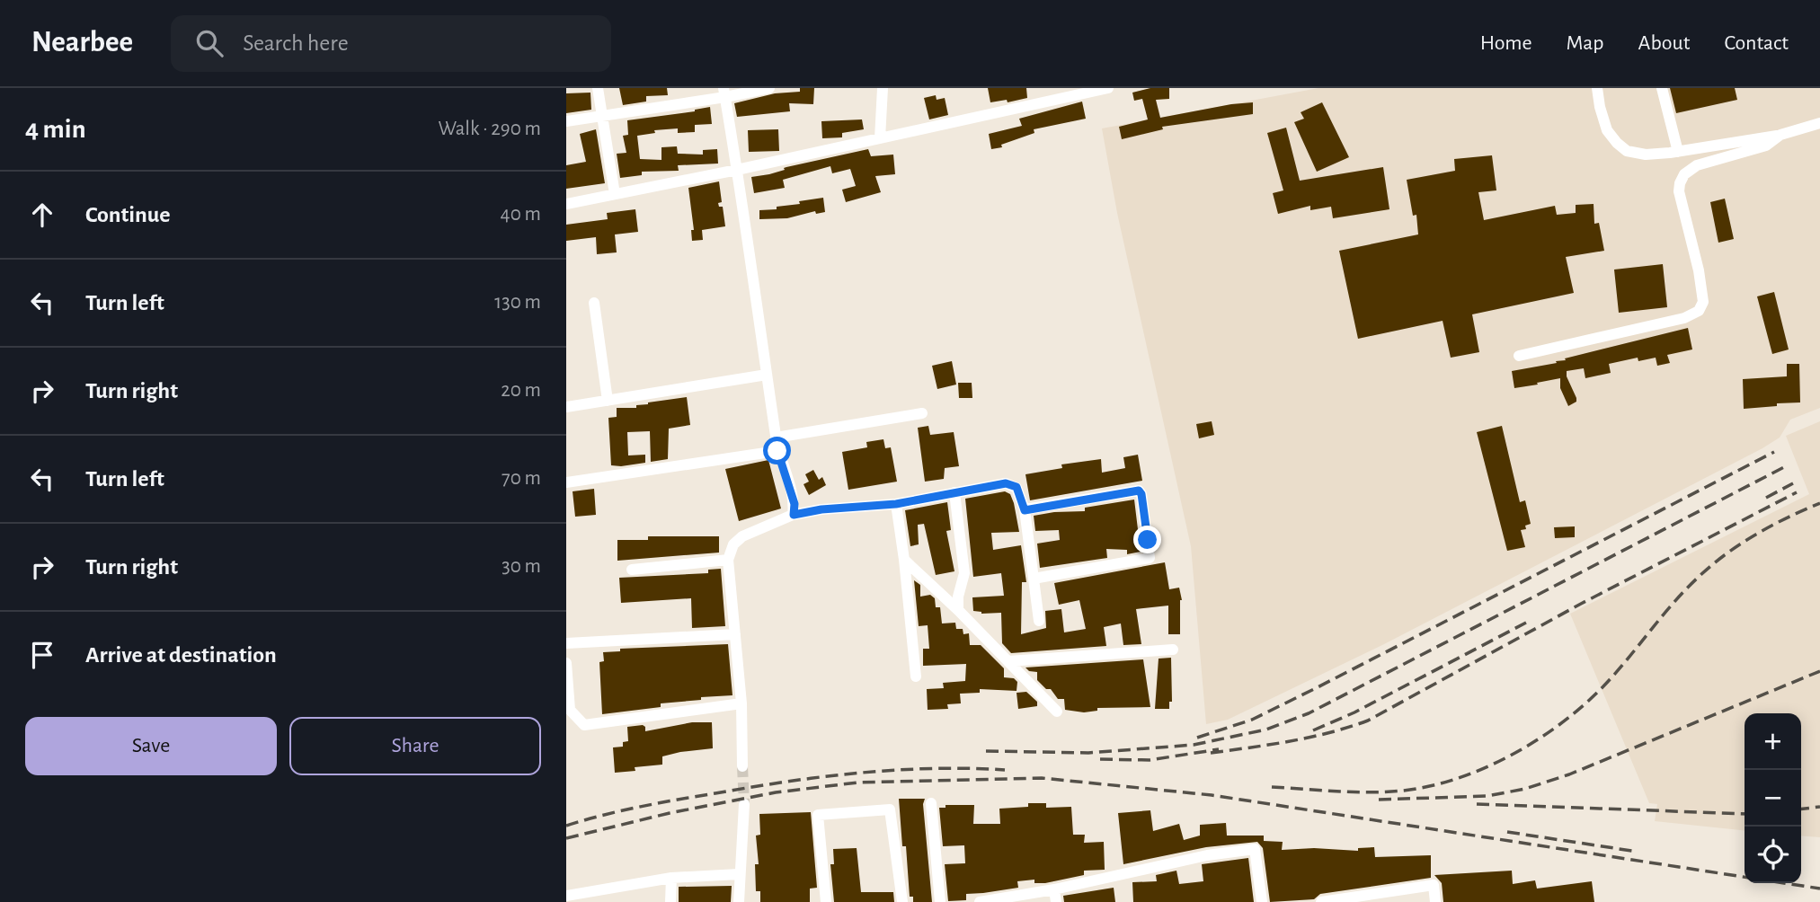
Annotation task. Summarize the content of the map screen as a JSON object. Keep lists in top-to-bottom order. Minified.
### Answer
{"page":{"header":"Nearbee","search":"Search here","nav":["Home","Map","About","Contact"],"heading":["4 min","Walk · 290 m"],"list":[["Continue","40 m"],["Turn left","130 m"],["Turn right","20 m"],["Turn left","70 m"],["Turn right","30 m"],"Arrive at destination"],"buttons":["Save","Share"],"map_buttons":["+","−"]}}
